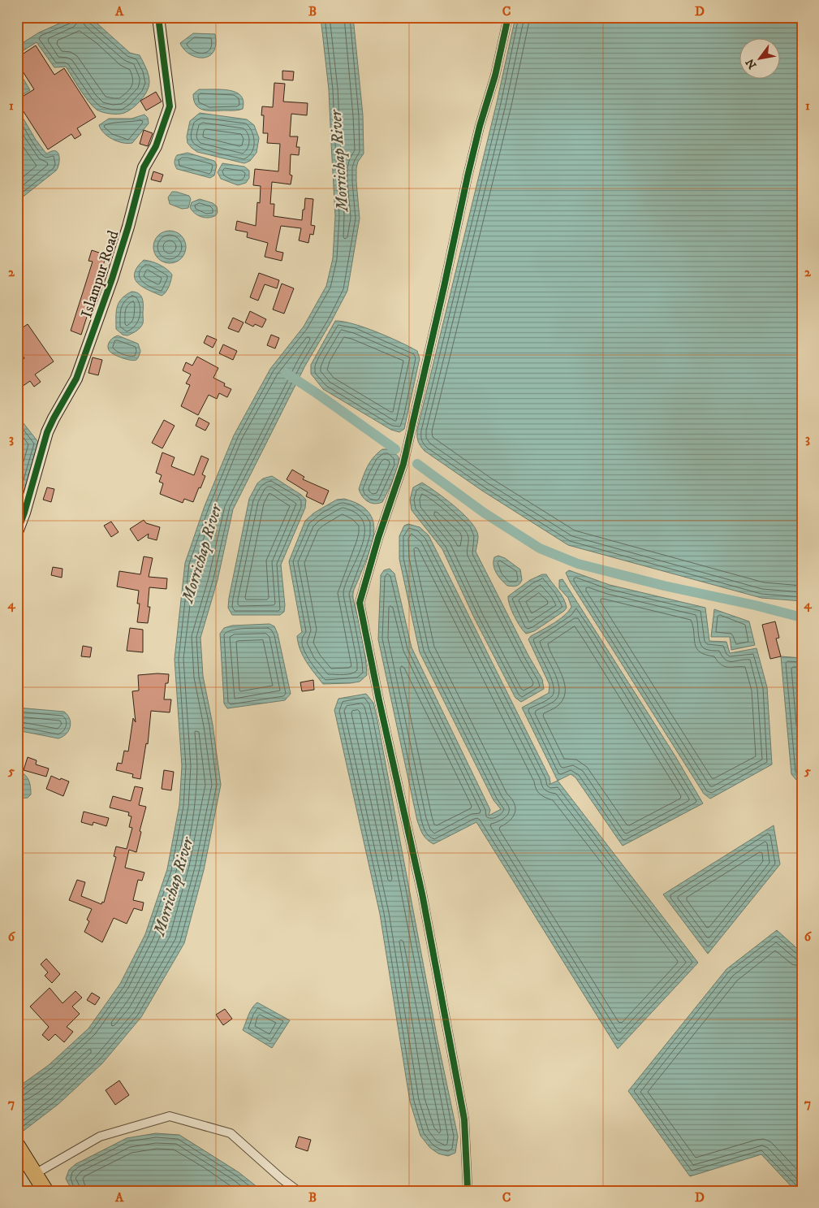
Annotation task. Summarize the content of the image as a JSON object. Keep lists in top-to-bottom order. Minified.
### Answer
{"streets":{"street":["Islampur Road"]},"water":["Morrichap River"],"north":"bottom left","grid":{"columns":["A","B","C","D"],"rows":["1","2","3","4","5","6","7"]}}
